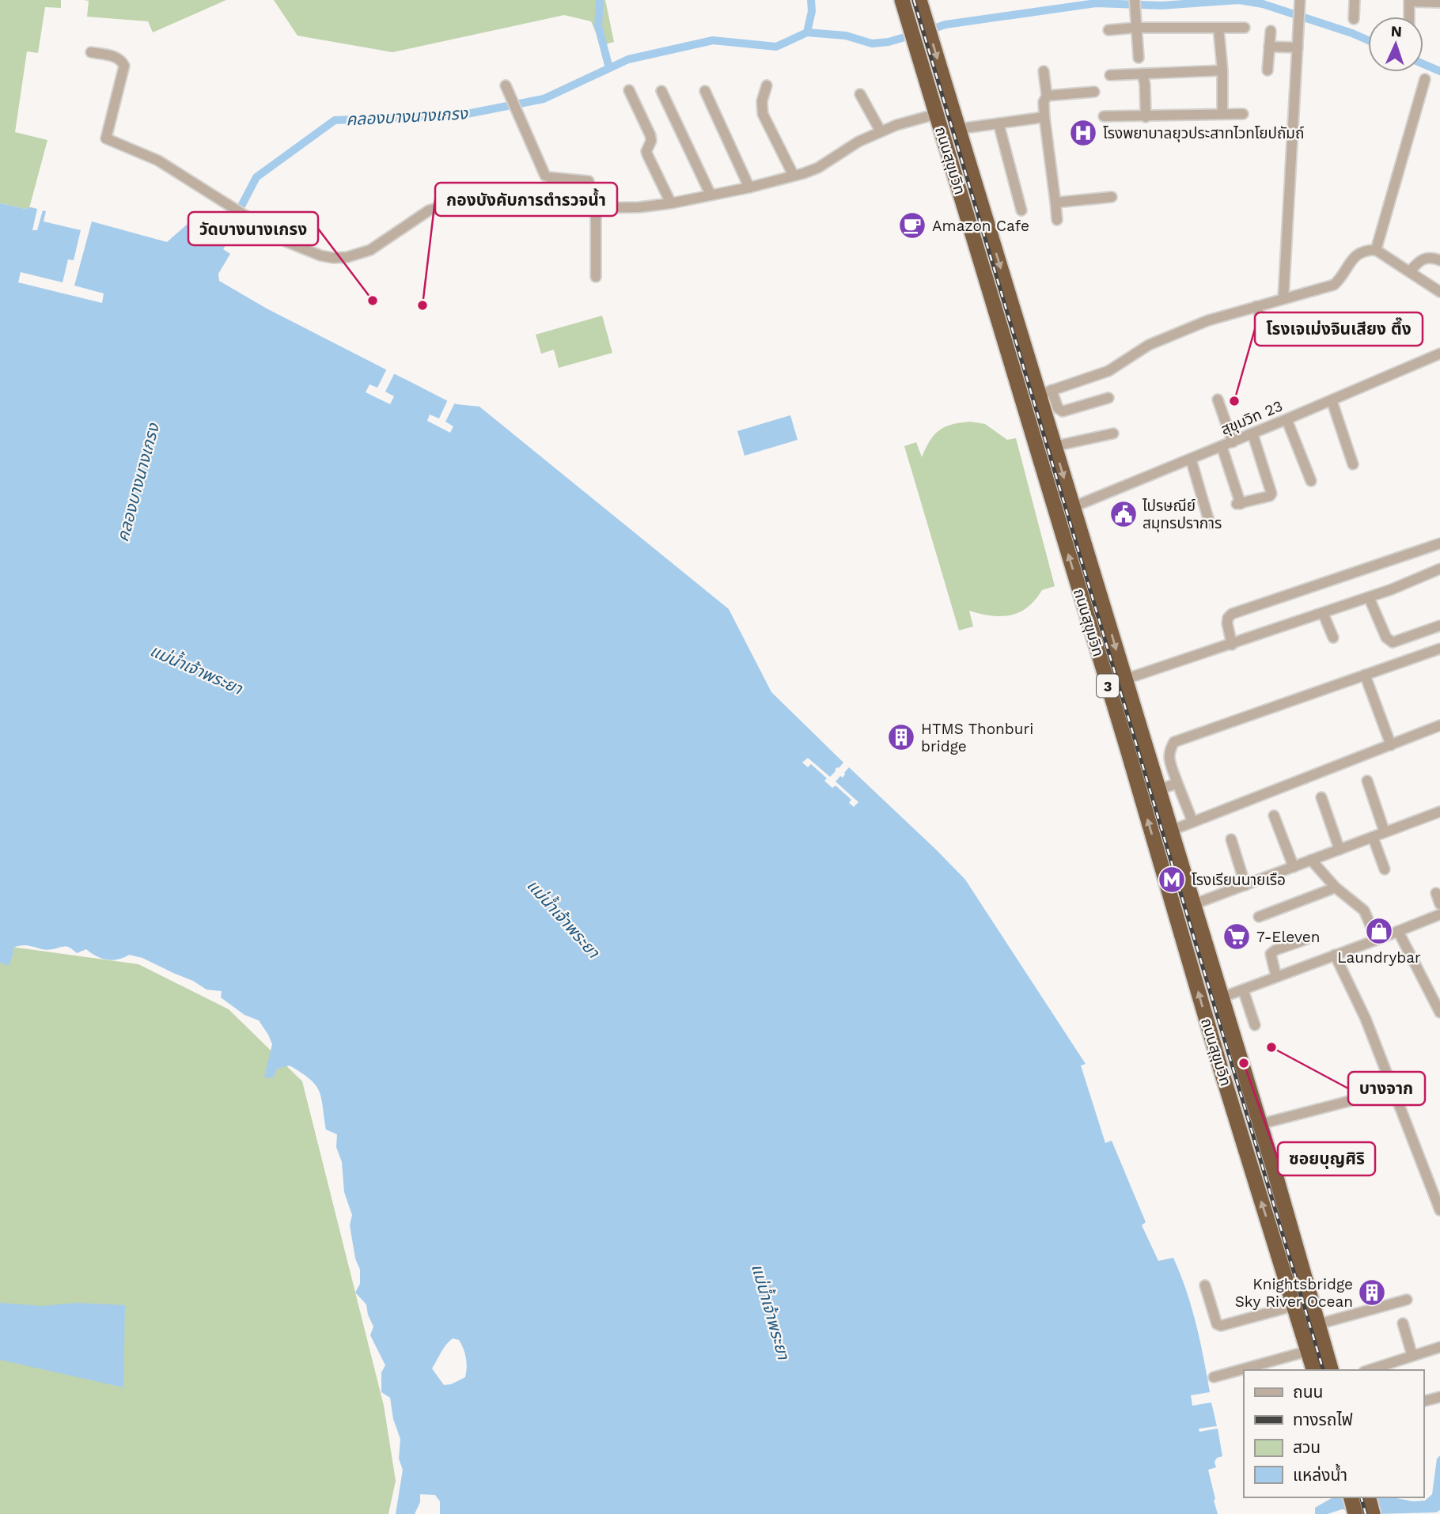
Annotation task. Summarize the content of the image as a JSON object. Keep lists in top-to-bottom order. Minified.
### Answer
{"streets":{"highway":["ถนนสุขุมวิท","3"],"street":["สุขุมวิท 23"]},"crossings":[["ถนนสุขุมวิท","สุขุมวิท 23"]],"water":["คลองบางนางเกรง","แม่น้ำเจ้าพระยา"],"places":{"hospital":["โรงพยาบาลยุวประสาทไวทโยปถัมถ์"],"cafe":["Amazon Cafe"],"other":["วัดบางนางเกรง","กองบังคับการตำรวจน้ำ","โรงเจเม่งจินเสียง ตึ๊ง","บางจาก","ซอยบุญศิริ"],"public building":["ไปรษณีย์ สมุทรปราการ"],"building":["HTMS Thonburi bridge","Knightsbridge Sky River Ocean"],"metro station":["โรงเรียนนายเรือ"],"shop":["Laundrybar"],"supermarket":["7-Eleven"]},"legend":["ถนน","ทางรถไฟ","สวน","แหล่งน้ำ"],"north":"top"}
